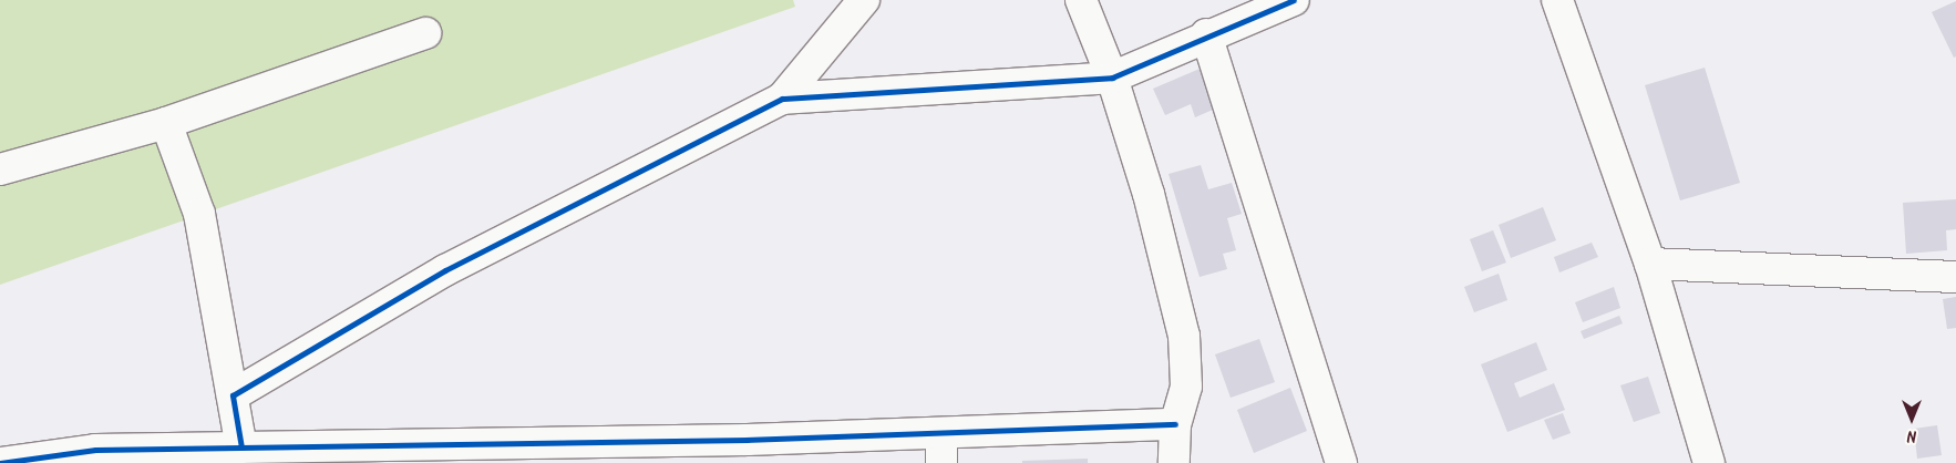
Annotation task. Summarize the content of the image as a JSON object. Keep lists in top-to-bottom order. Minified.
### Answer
{"north":"bottom"}
